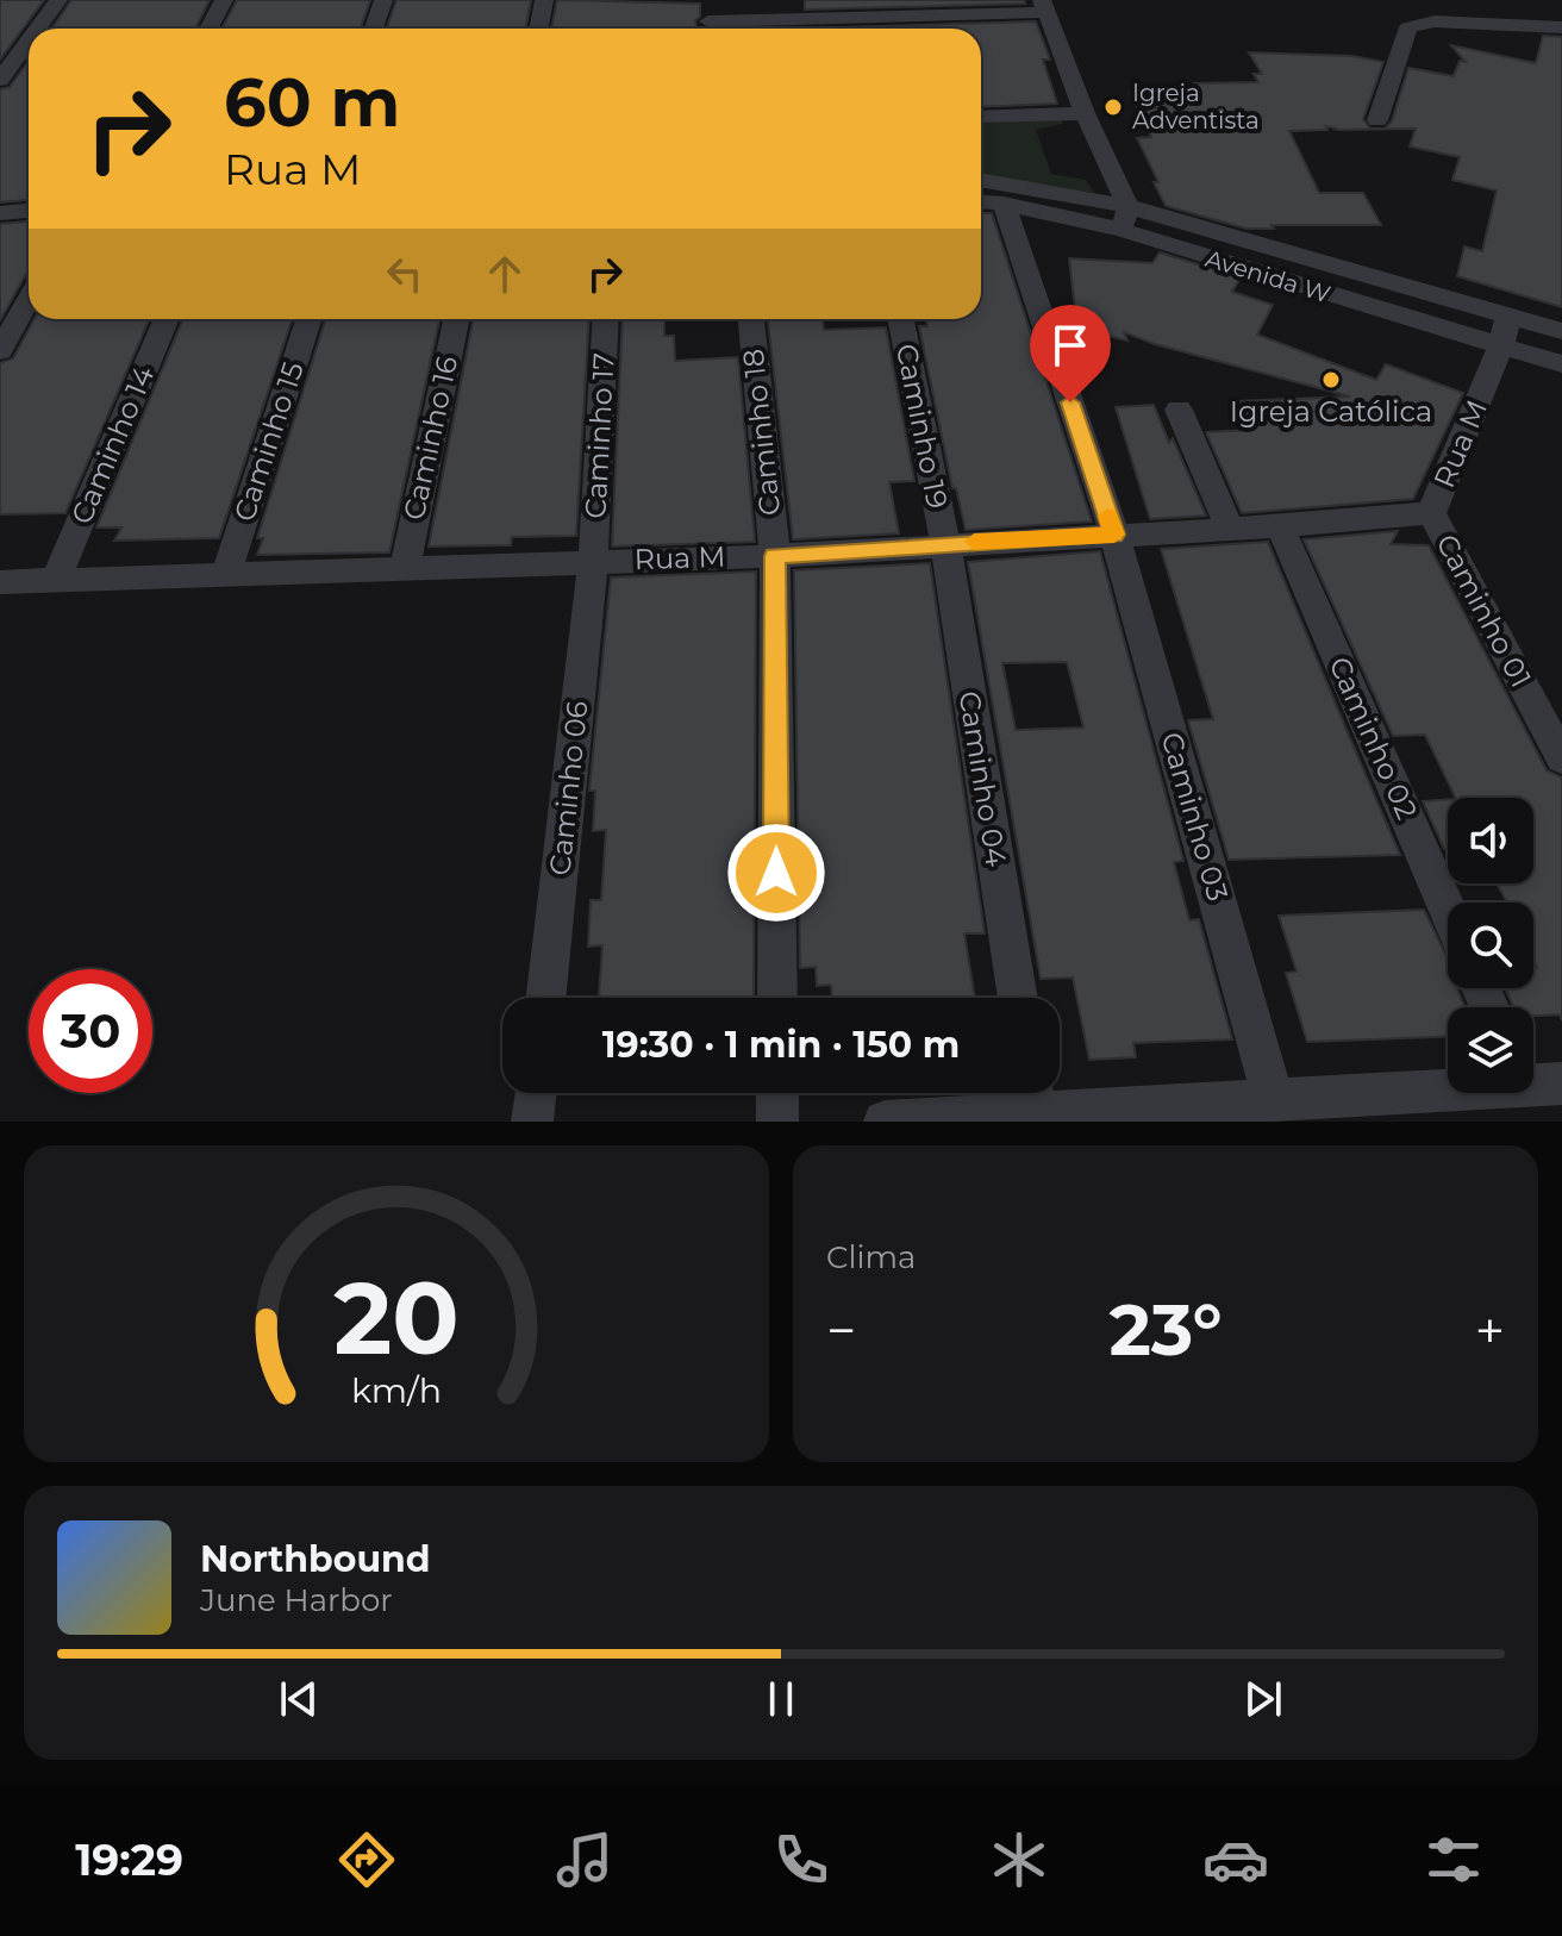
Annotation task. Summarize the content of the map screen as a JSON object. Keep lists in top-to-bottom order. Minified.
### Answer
{"streets":{"street":["Avenida W","Caminho 19","Caminho 18","Caminho 17","Caminho 16","Caminho 15","Rua M","Caminho 14","Caminho 01","Caminho 02","Caminho 04","Caminho 06","Caminho 03"]},"crossings":[["Avenida W","Rua M"],["Avenida W","Caminho 03"],["Caminho 19","Rua M"],["Caminho 19","Caminho 04"],["Caminho 18","Rua M"],["Caminho 17","Rua M"],["Caminho 17","Caminho 06"],["Caminho 16","Rua M"],["Caminho 15","Rua M"],["Rua M","Caminho 14"],["Rua M","Caminho 01"],["Rua M","Caminho 02"],["Rua M","Caminho 04"],["Rua M","Caminho 06"],["Rua M","Caminho 03"]],"places":["Igreja Adventista","Igreja Católica"],"page":{"turn":["60 m","Rua M"],"limit":"30","trip":"19:30 · 1 min · 150 m","tile":"Clima","heat":["−","23°","+"],"song":["Northbound","June Harbor"],"tabs":"19:29","gauge":["20","km/h"]}}
